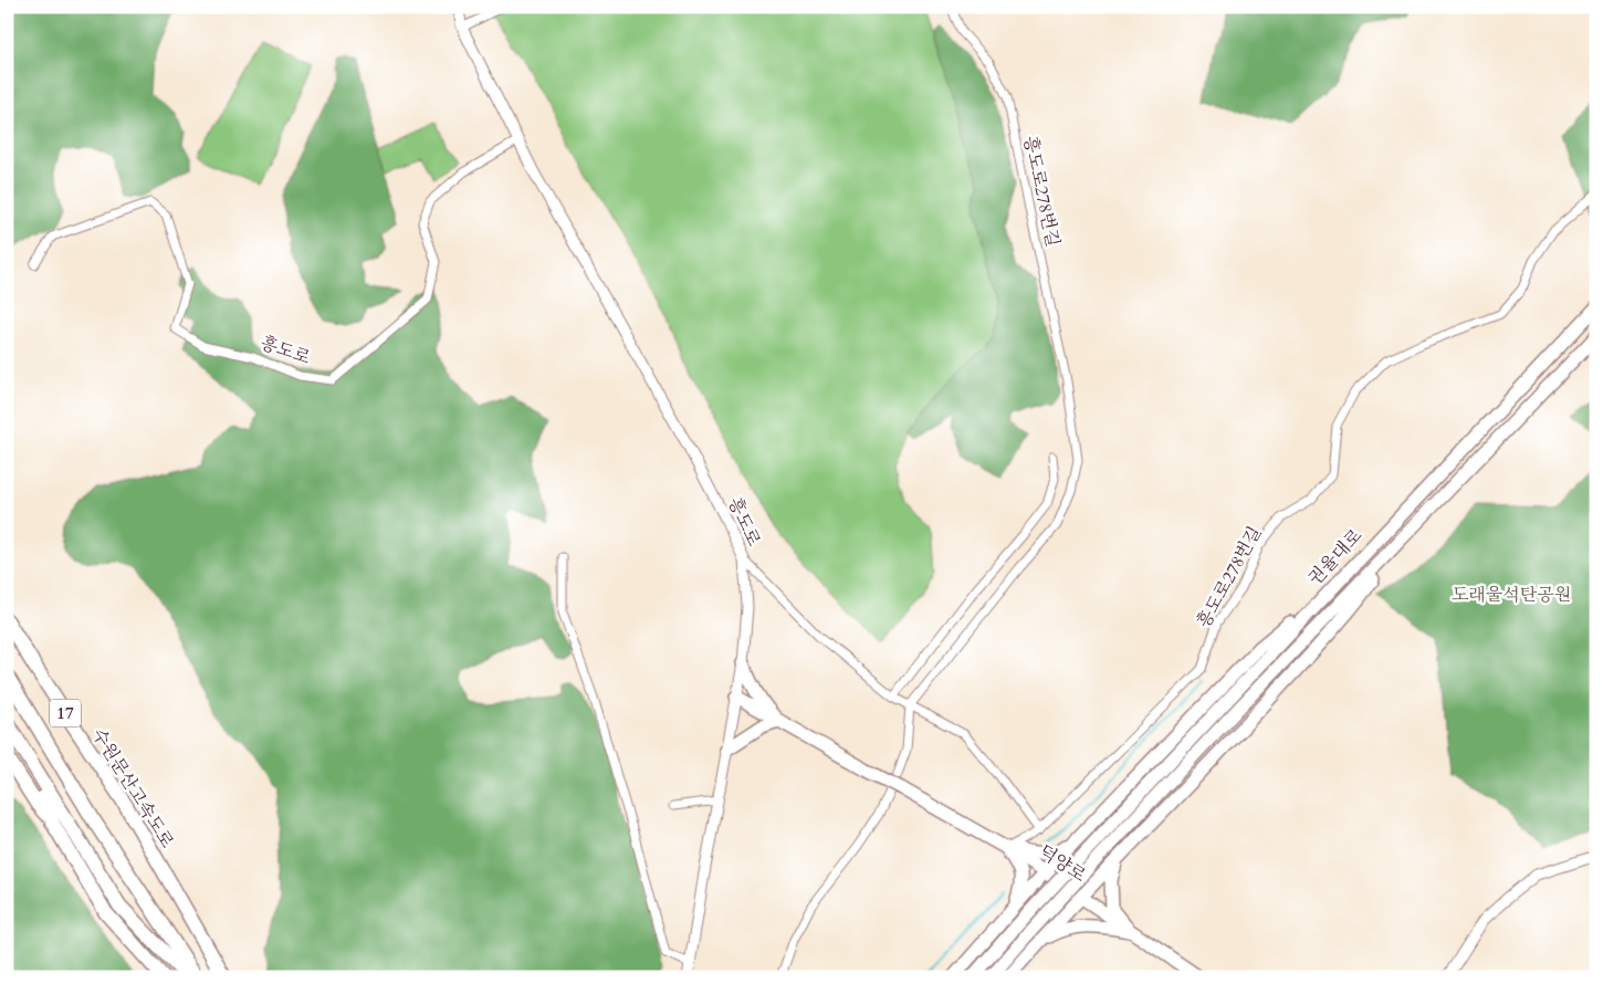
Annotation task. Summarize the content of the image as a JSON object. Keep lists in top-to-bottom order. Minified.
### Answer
{"streets":{"highway":["17","수원문산고속도로"],"main road":["권율대로","덕양로"],"street":["흥도로278번길","흥도로"]},"crossings":[["흥도로278번길","덕양로"]],"parks":["도래울석탄공원"]}
